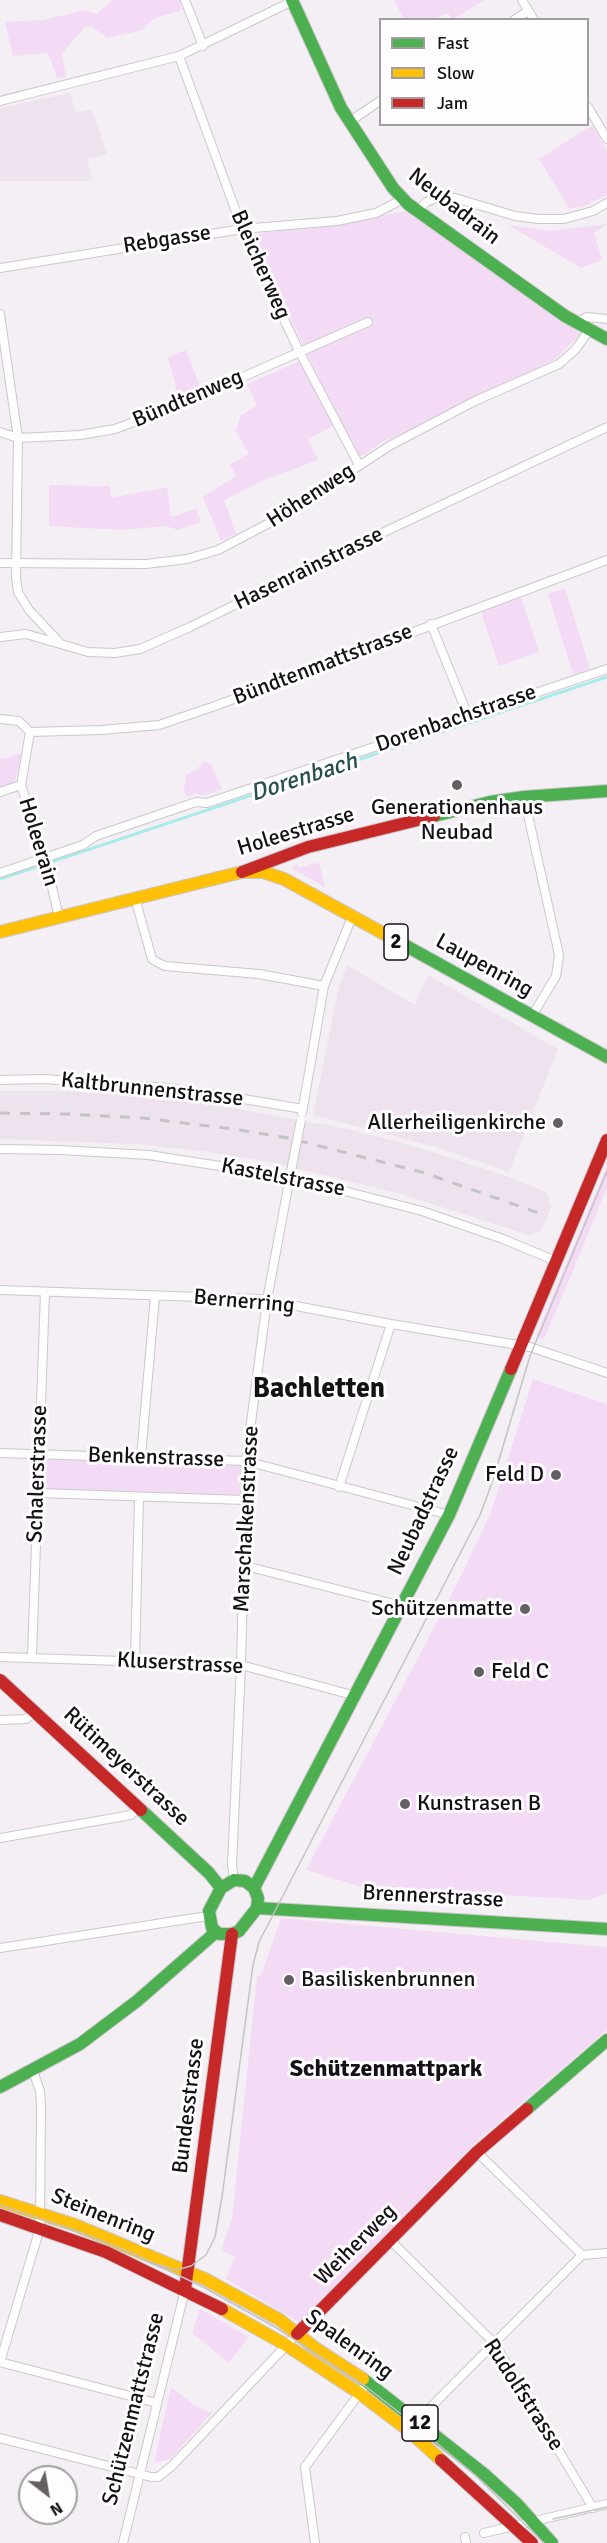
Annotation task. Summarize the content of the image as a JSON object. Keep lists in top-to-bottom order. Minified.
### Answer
{"streets":{"main road":["Neubadrain","Holeestrasse","2","Laupenring","Neubadstrasse","Rütimeyerstrasse","Brennerstrasse","Bundesstrasse","Steinenring","Weiherweg","Spalenring","12"],"street":["Rebgasse","Bleicherweg","Bündtenweg","Höhenweg","Hasenrainstrasse","Bündtenmattstrasse","Dorenbachstrasse","Holeerain","Kaltbrunnenstrasse","Kastelstrasse","Bernerring","Benkenstrasse","Schalerstrasse","Marschalkenstrasse","Kluserstrasse","Rudolfstrasse","Schützenmattstrasse"]},"crossings":[["Neubadrain","Rebgasse"],["Neubadrain","Höhenweg"],["Rebgasse","Bleicherweg"],["Bleicherweg","Bündtenweg"],["Bleicherweg","Höhenweg"],["Bündtenmattstrasse","Holeerain"],["Dorenbachstrasse","Holeerain"],["Holeestrasse","Holeerain"],["Holeestrasse","Laupenring"],["Laupenring","Marschalkenstrasse"],["Kaltbrunnenstrasse","Marschalkenstrasse"],["Kastelstrasse","Neubadstrasse"],["Kastelstrasse","Marschalkenstrasse"],["Bernerring","Schalerstrasse"],["Bernerring","Neubadstrasse"],["Bernerring","Marschalkenstrasse"],["Benkenstrasse","Schalerstrasse"],["Benkenstrasse","Neubadstrasse"],["Benkenstrasse","Marschalkenstrasse"],["Schalerstrasse","Kluserstrasse"],["Neubadstrasse","Marschalkenstrasse"],["Neubadstrasse","Kluserstrasse"],["Neubadstrasse","Rütimeyerstrasse"],["Neubadstrasse","Brennerstrasse"],["Neubadstrasse","Bundesstrasse"],["Marschalkenstrasse","Kluserstrasse"],["Marschalkenstrasse","Rütimeyerstrasse"],["Marschalkenstrasse","Brennerstrasse"],["Marschalkenstrasse","Bundesstrasse"],["Rütimeyerstrasse","Brennerstrasse"],["Rütimeyerstrasse","Bundesstrasse"],["Brennerstrasse","Bundesstrasse"],["Bundesstrasse","Steinenring"],["Bundesstrasse","Spalenring"],["Bundesstrasse","Schützenmattstrasse"],["Steinenring","Spalenring"],["Steinenring","Schützenmattstrasse"],["Weiherweg","Spalenring"],["Weiherweg","Rudolfstrasse"],["Weiherweg","Schützenmattstrasse"],["Spalenring","Schützenmattstrasse"]],"districts":["Bachletten","Schützenmattpark"],"water":["Dorenbach"],"places":["Generationenhaus Neubad","Allerheiligenkirche","Feld D","Schützenmatte","Feld C","Kunstrasen B","Basiliskenbrunnen"],"legend":["Fast","Slow","Jam"],"north":"bottom right"}
